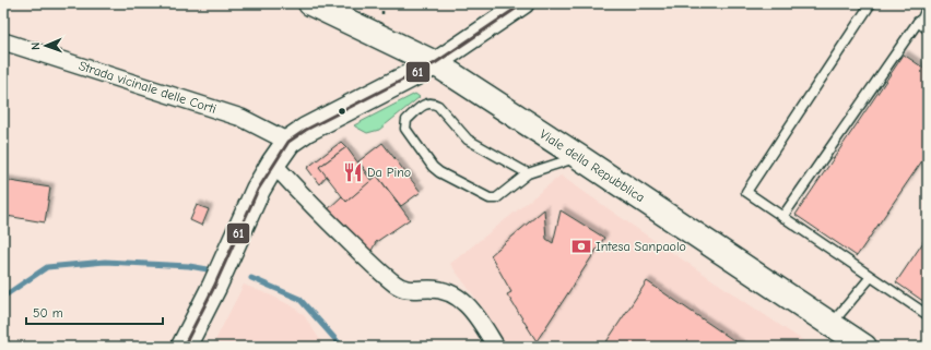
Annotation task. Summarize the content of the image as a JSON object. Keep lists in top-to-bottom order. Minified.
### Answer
{"streets":{"main road":["Viale della Repubblica"],"street":["Strada vicinale delle Corti"]},"places":{"restaurant":["Da Pino"],"bank":["Intesa Sanpaolo"]},"lines":["transit line 61"],"scale_bar":"50 m","north":"left"}
